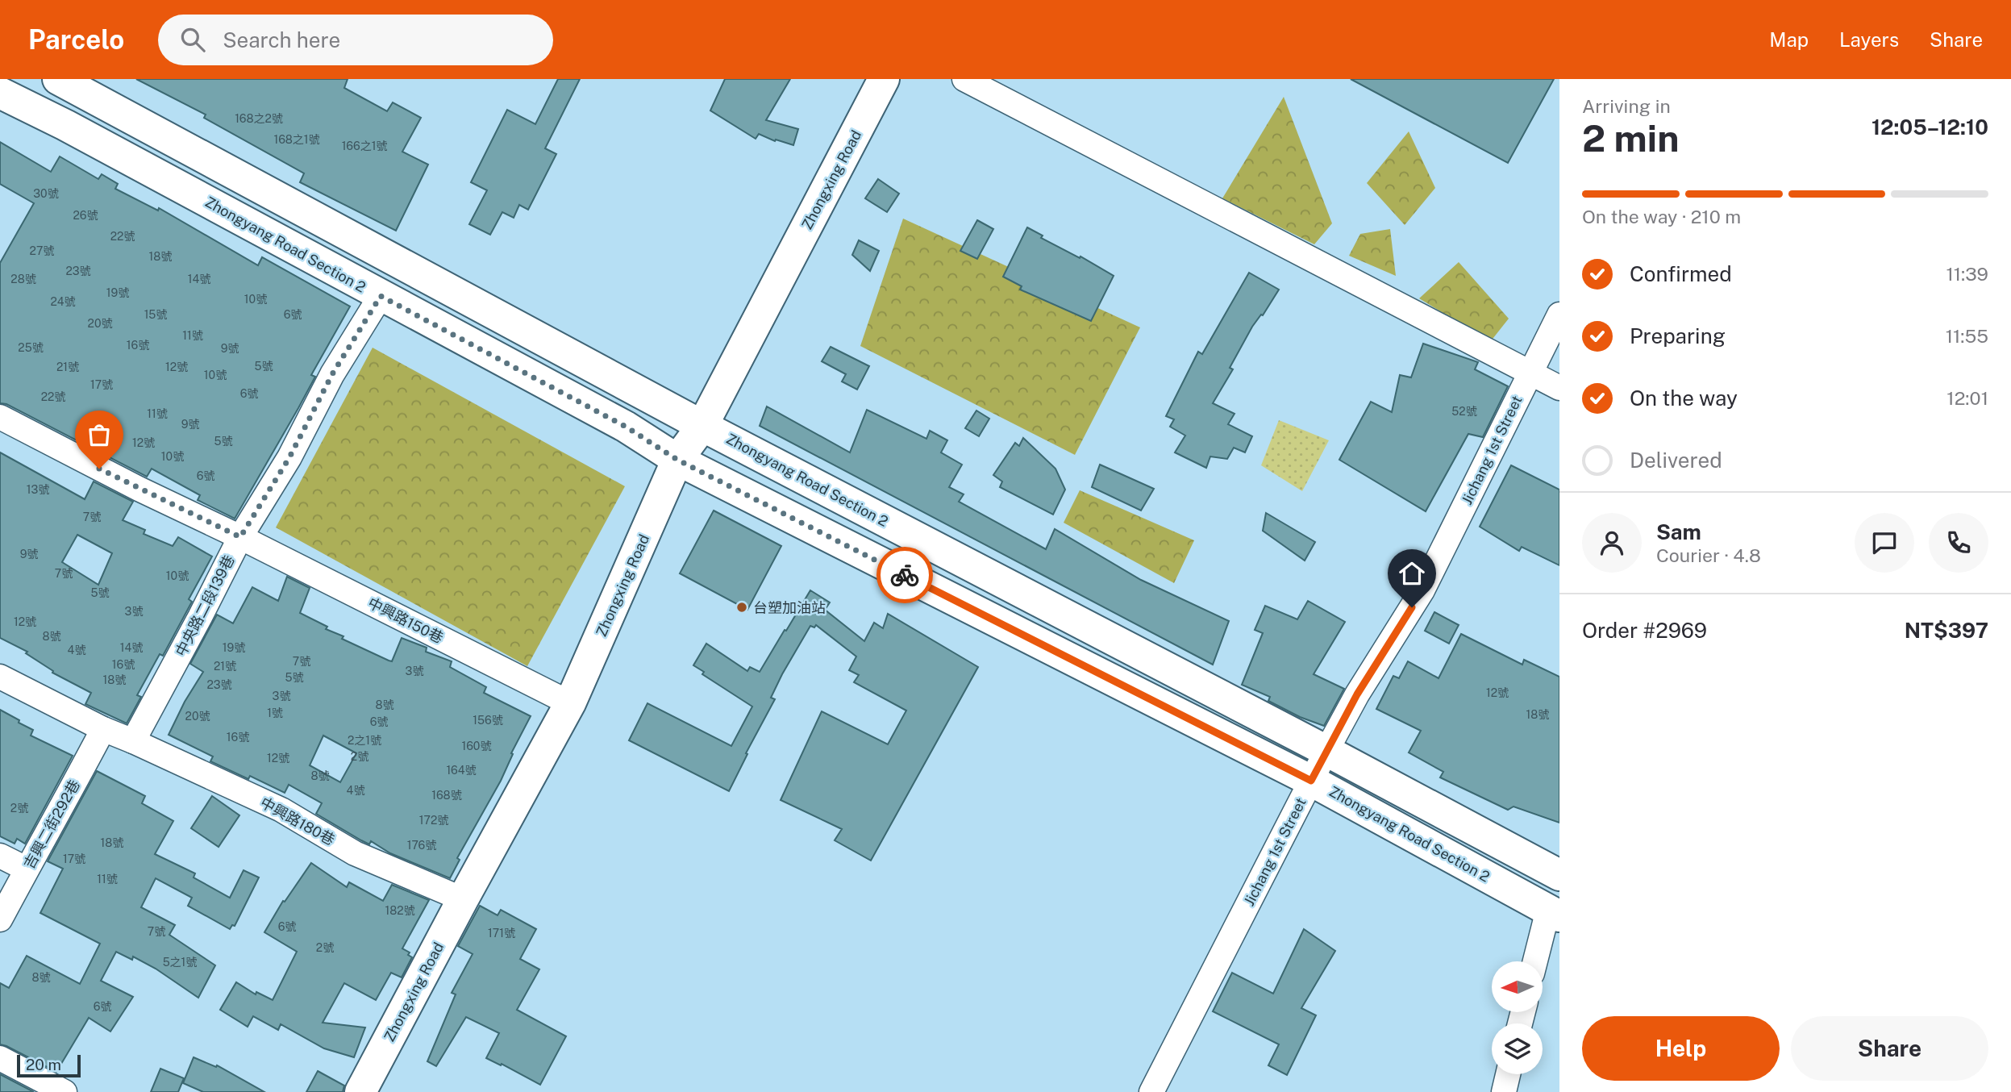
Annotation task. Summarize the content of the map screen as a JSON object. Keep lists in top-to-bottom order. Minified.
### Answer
{"streets":{"street":["Zhongxing Road","Zhongyang Road Section 2","Jichang 1st Street","中央路二段139巷","中興路150巷","中興路180巷","吉興二街292巷"]},"crossings":[["Zhongxing Road","Zhongyang Road Section 2"],["Zhongxing Road","中興路150巷"],["Zhongxing Road","中興路180巷"],["Zhongyang Road Section 2","Jichang 1st Street"],["Zhongyang Road Section 2","中央路二段139巷"],["中央路二段139巷","中興路150巷"],["中央路二段139巷","中興路180巷"],["中興路180巷","吉興二街292巷"]],"places":["台塑加油站"],"house_numbers":["168之2號","168之1號","166之1號","30號","26號","22號","27號","18號","23號","28號","14號","19號","10號","24號","15號","6號","20號","11號","16號","25號","9號","5號","21號","12號","10號","17號","6號","22號","52號","11號","9號","5號","12號","10號","6號","13號","7號","9號","7號","10號","5號","3號","12號","8號","14號","19號","4號","7號","16號","21號","3號","5號","18號","23號","12號","3號","8號","1號","18號","20號","156號","6號","16號","2之1號","160號","2號","12號","164號","8號","4號","168號","2號","172號","18號","176號","17號","11號","182號","6號","7號","171號","2號","5之1號","8號","6號"],"scale_bar":"20 m","north":"left","page":{"header":"Parcelo","search":"Search here","nav":["Map","Layers","Share"],"heading":["2 min","Arriving in","12:05–12:10"],"panel":["Sam","Courier · 4.8","Order #2969","NT$397"],"bar":"On the way · 210 m","list":[["Confirmed","11:39"],["Preparing","11:55"],["On the way","12:01"],"Delivered"],"buttons":["Help","Share"],"scale":"20 m"}}
